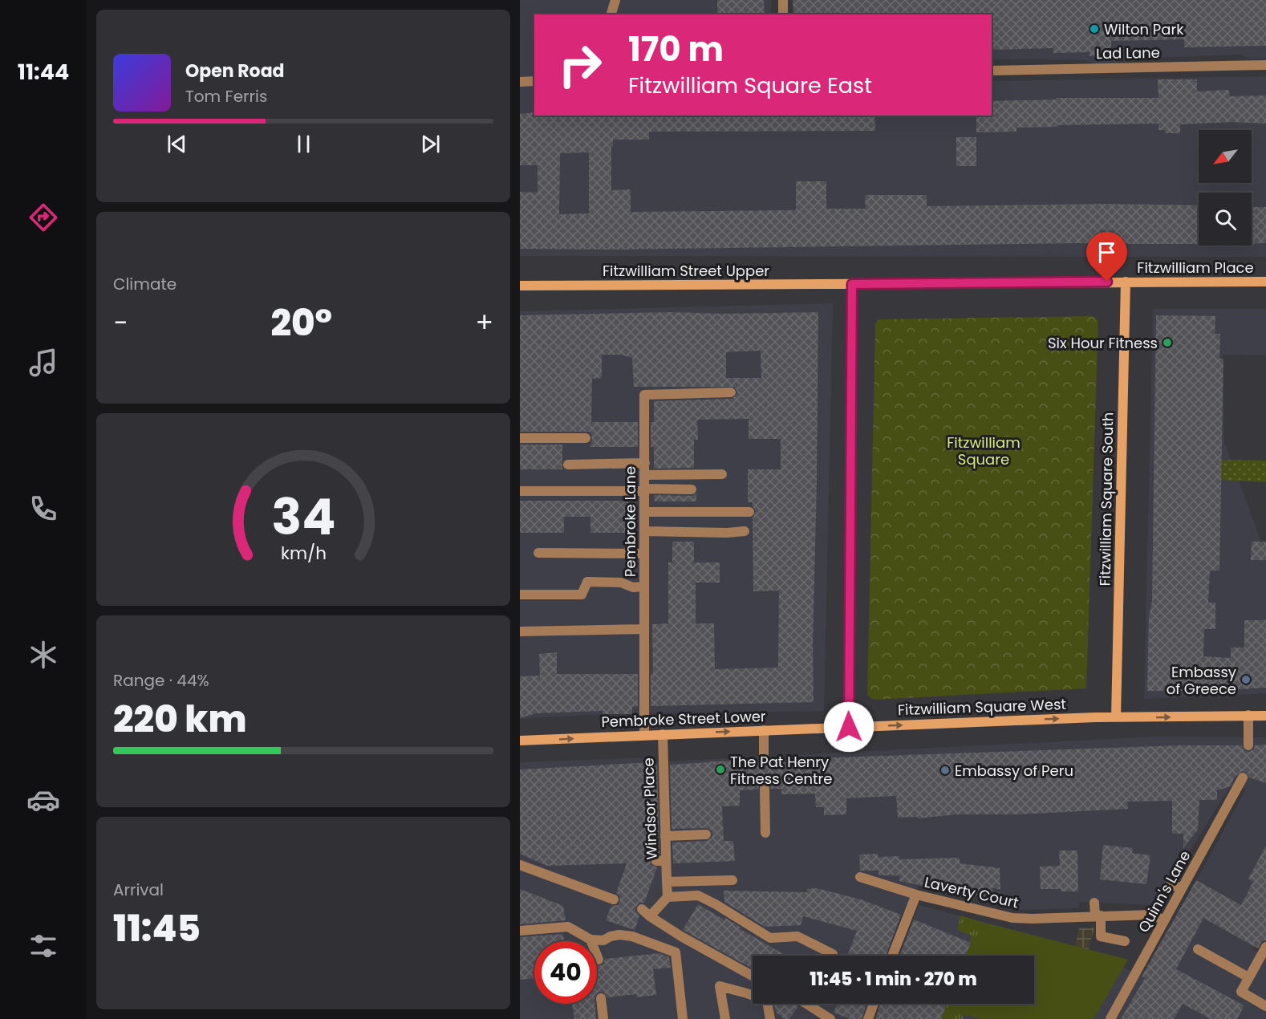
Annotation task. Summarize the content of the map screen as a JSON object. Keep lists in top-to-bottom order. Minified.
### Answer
{"streets":{"street":["Lad Lane","Fitzwilliam Place","Fitzwilliam Street Upper","Fitzwilliam Square South","Pembroke Lane","Fitzwilliam Square West","Pembroke Street Lower","Windsor Place","Quinn's Lane","Laverty Court"]},"crossings":[["Fitzwilliam Place","Fitzwilliam Street Upper"],["Fitzwilliam Place","Fitzwilliam Square South"],["Fitzwilliam Square South","Fitzwilliam Square West"],["Pembroke Lane","Pembroke Street Lower"],["Fitzwilliam Square West","Pembroke Street Lower"],["Pembroke Street Lower","Windsor Place"],["Quinn's Lane","Laverty Court"]],"one_way":["Fitzwilliam Square West","Pembroke Street Lower"],"parks":["Fitzwilliam Square"],"places":["Wilton Park","Six Hour Fitness","Embassy of Greece","The Pat Henry Fitness Centre","Embassy of Peru"],"north":"bottom left","page":{"tabs":"11:44","turn":["170 m","Fitzwilliam Square East"],"song":["Open Road","Tom Ferris"],"tile":["Climate",["Range · 44%","220 km"],["Arrival","11:45"]],"heat":["−","20°","+"],"limit":"40","trip":"11:45 · 1 min · 270 m","gauge":["34","km/h"]}}
